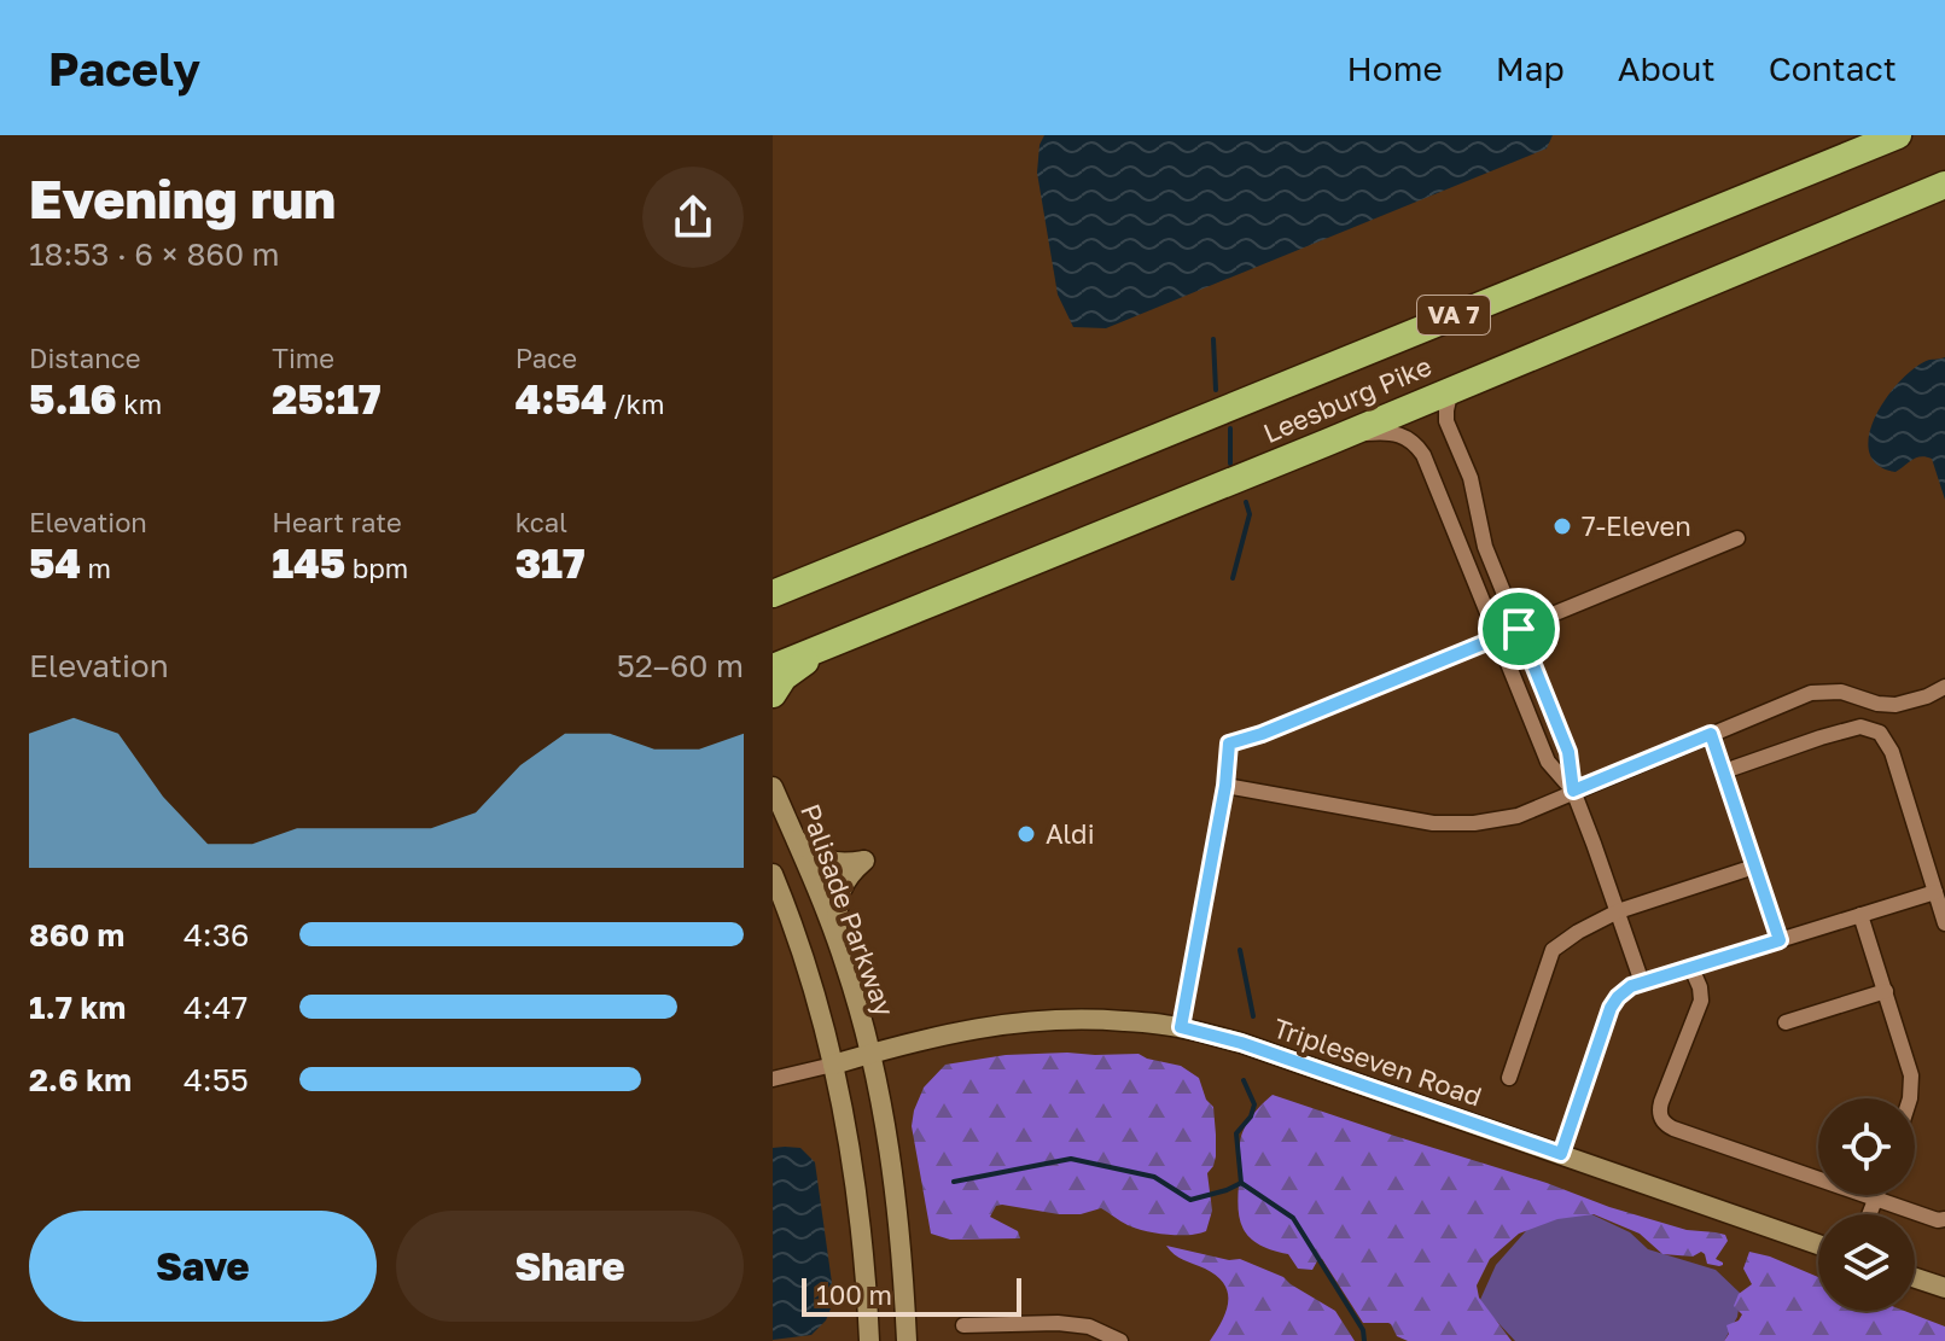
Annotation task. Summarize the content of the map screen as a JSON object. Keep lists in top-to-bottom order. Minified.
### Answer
{"streets":{"highway":["VA 7","Leesburg Pike"],"main road":["Palisade Parkway","Tripleseven Road"]},"crossings":[["VA 7","Leesburg Pike"],["Palisade Parkway","Tripleseven Road"]],"places":["7-Eleven","Aldi"],"scale_bar":"100 m","page":{"header":"Pacely","nav":["Home","Map","About","Contact"],"heading":["Evening run","18:53 · 6 × 860 m"],"stats":[["Distance","5.16 km"],["Time","25:17"],["Pace","4:54 /km"],["Elevation","54 m"],["Heart rate","145 bpm"],["kcal","317"]],"chart":["Elevation","52–60 m"],"list":[{"name":"860 m","note":"4:36"},{"name":"1.7 km","note":"4:47"},{"name":"2.6 km","note":"4:55"}],"buttons":["Save","Share"],"scale":"100 m"}}
